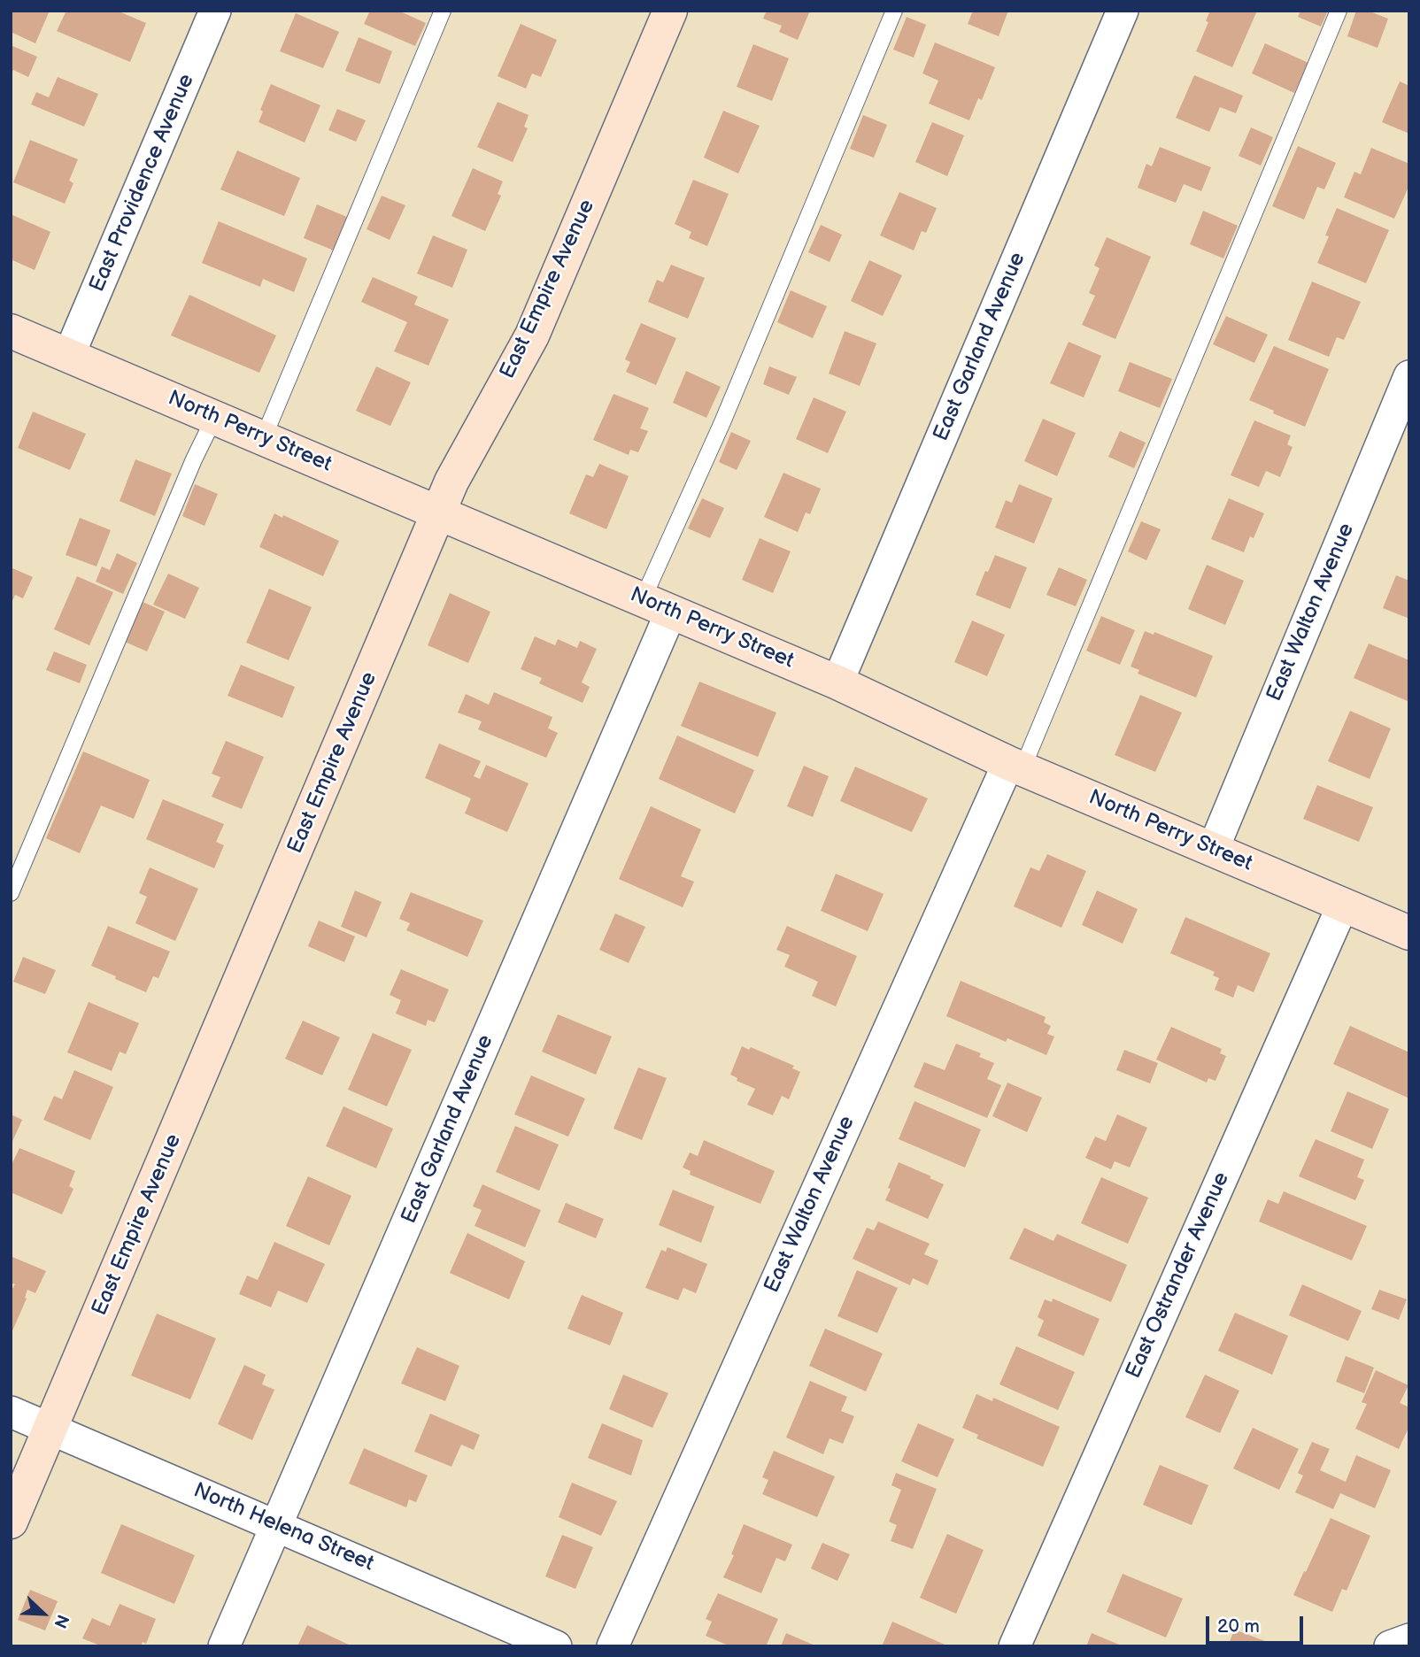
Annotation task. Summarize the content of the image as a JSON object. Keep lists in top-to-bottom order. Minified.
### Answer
{"streets":{"street":["East Providence Avenue","East Empire Avenue","East Garland Avenue","North Perry Street","East Walton Avenue","East Ostrander Avenue","North Helena Street"]},"crossings":[["East Providence Avenue","North Perry Street"],["East Empire Avenue","North Perry Street"],["East Empire Avenue","North Helena Street"],["East Garland Avenue","North Perry Street"],["East Garland Avenue","North Helena Street"],["North Perry Street","East Walton Avenue"],["North Perry Street","East Ostrander Avenue"]],"scale_bar":"20 m","north":"bottom right"}
